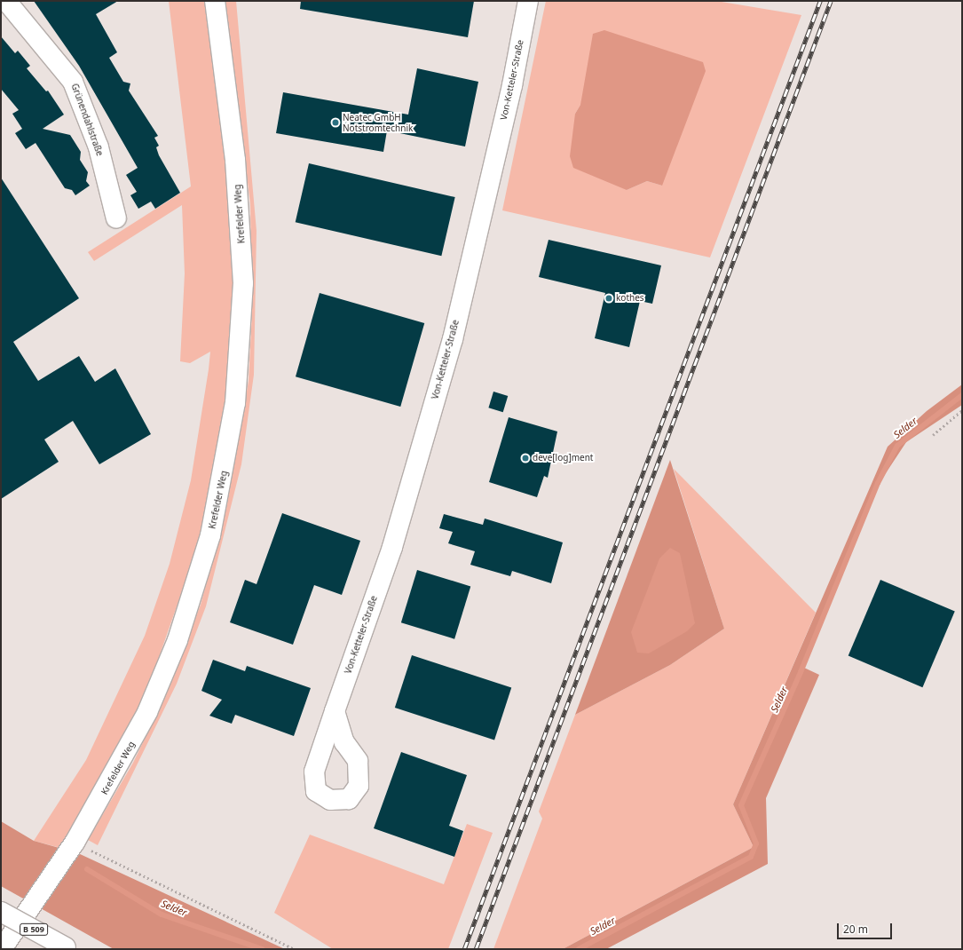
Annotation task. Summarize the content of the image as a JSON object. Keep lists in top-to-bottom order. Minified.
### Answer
{"streets":{"street":["Von-Ketteler-Straße","Grünendahlstraße","Krefelder Weg","B 509"]},"water":["Selder"],"places":["Neatec GmbH Notstromtechnik","kothes","deve[log]ment"],"scale_bar":"20 m"}
